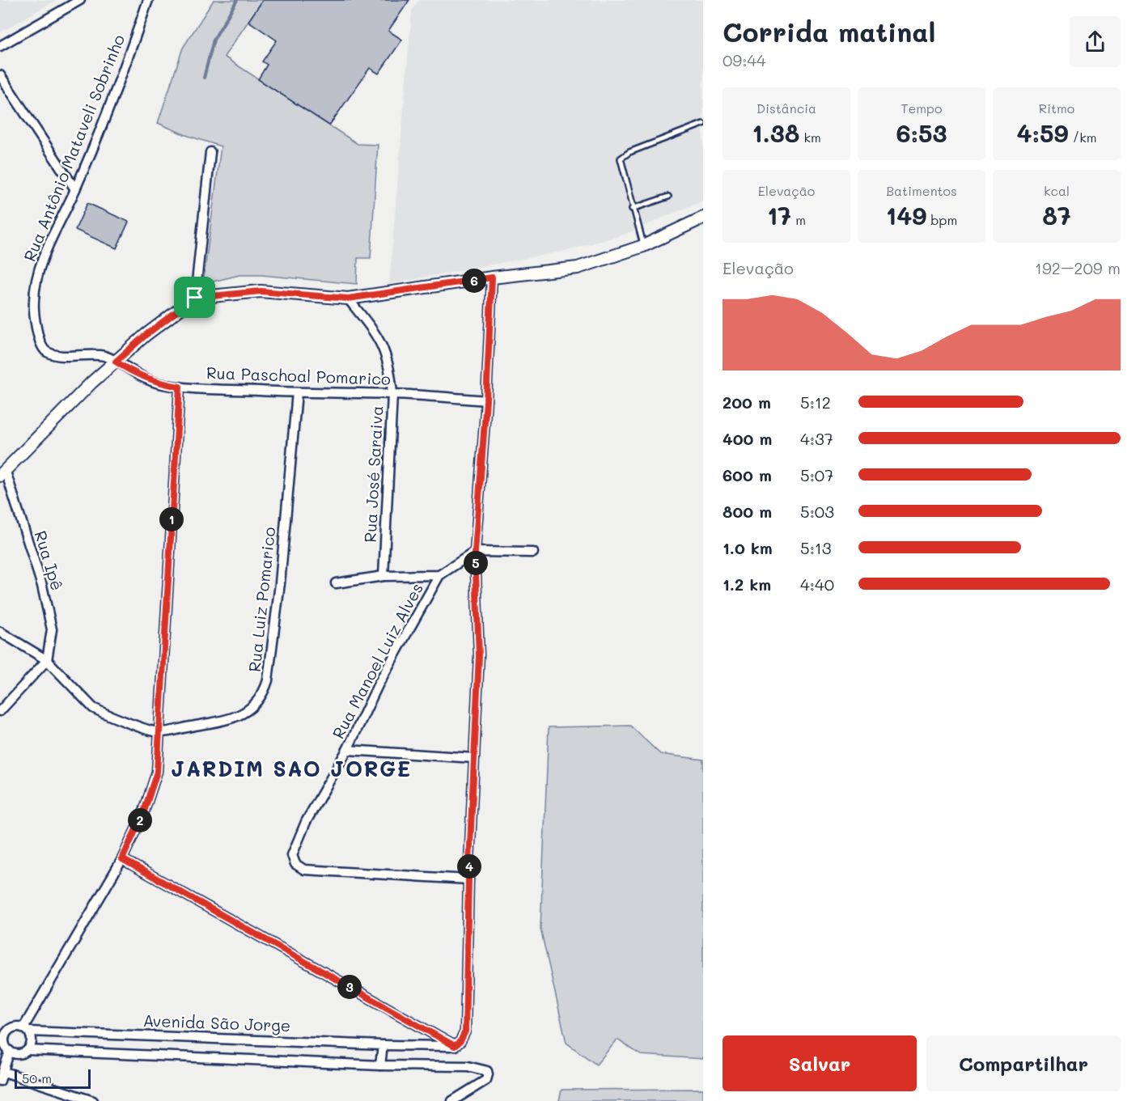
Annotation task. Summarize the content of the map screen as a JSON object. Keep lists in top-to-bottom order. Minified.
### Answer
{"streets":{"street":["Rua Antônio Mataveli Sobrinho","Rua Paschoal Pomarico","Rua José Saraiva","Rua Ipê","Rua Luiz Pomarico","Rua Manoel Luiz Alves","Avenida São Jorge"]},"crossings":[["Rua Antônio Mataveli Sobrinho","Rua Paschoal Pomarico"],["Rua Paschoal Pomarico","Rua José Saraiva"],["Rua Paschoal Pomarico","Rua Luiz Pomarico"]],"districts":["JARDIM SAO JORGE"],"scale_bar":"50 m","page":{"heading":["Corrida matinal","09:44"],"stats":[["Distância","1.38 km"],["Tempo","6:53"],["Ritmo","4:59 /km"],["Elevação","17 m"],["Batimentos","149 bpm"],["kcal","87"]],"chart":["Elevação","192–209 m"],"pins":["6","1","5","2","4","3"],"list":[{"name":"200 m","note":"5:12"},{"name":"400 m","note":"4:37"},{"name":"600 m","note":"5:07"},{"name":"800 m","note":"5:03"},{"name":"1.0 km","note":"5:13"},{"name":"1.2 km","note":"4:40"}],"buttons":["Salvar","Compartilhar"],"scale":"50 m"}}
